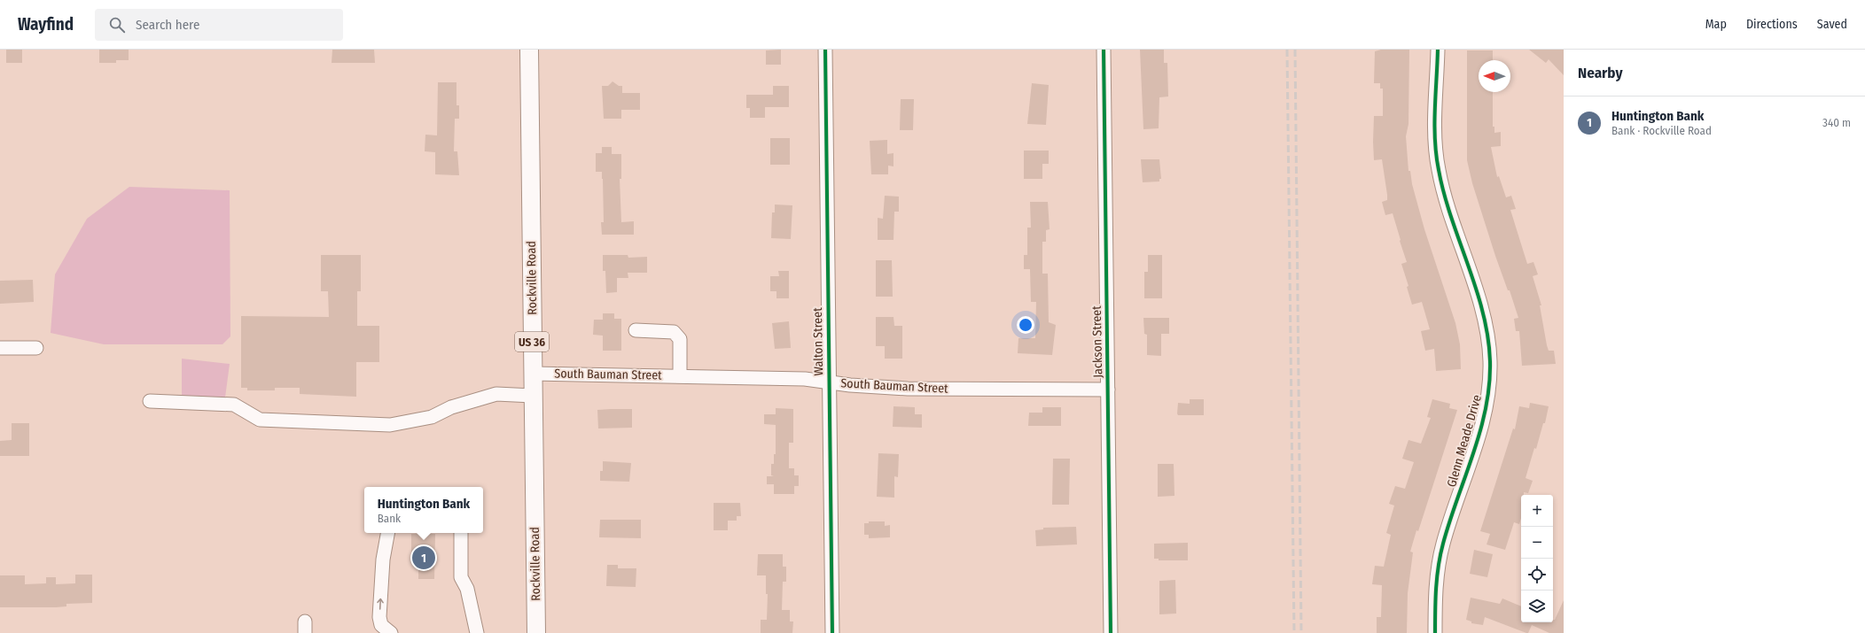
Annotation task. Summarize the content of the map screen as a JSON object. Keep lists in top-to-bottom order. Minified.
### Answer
{"streets":{"main road":["Rockville Road","US 36"],"street":["Walton Street","Jackson Street","South Bauman Street","Glenn Meade Drive"]},"crossings":[["Rockville Road","South Bauman Street"],["Walton Street","South Bauman Street"],["Jackson Street","South Bauman Street"]],"north":"left","page":{"header":"Wayfind","search":"Search here","nav":["Map","Directions","Saved"],"heading":"Nearby","list":[{"mark":"1","name":"Huntington Bank","note":"Bank · Rockville Road","value":"340 m"}],"popup":["Huntington Bank","Bank"],"map_buttons":["+","−"],"pins":"1"}}
